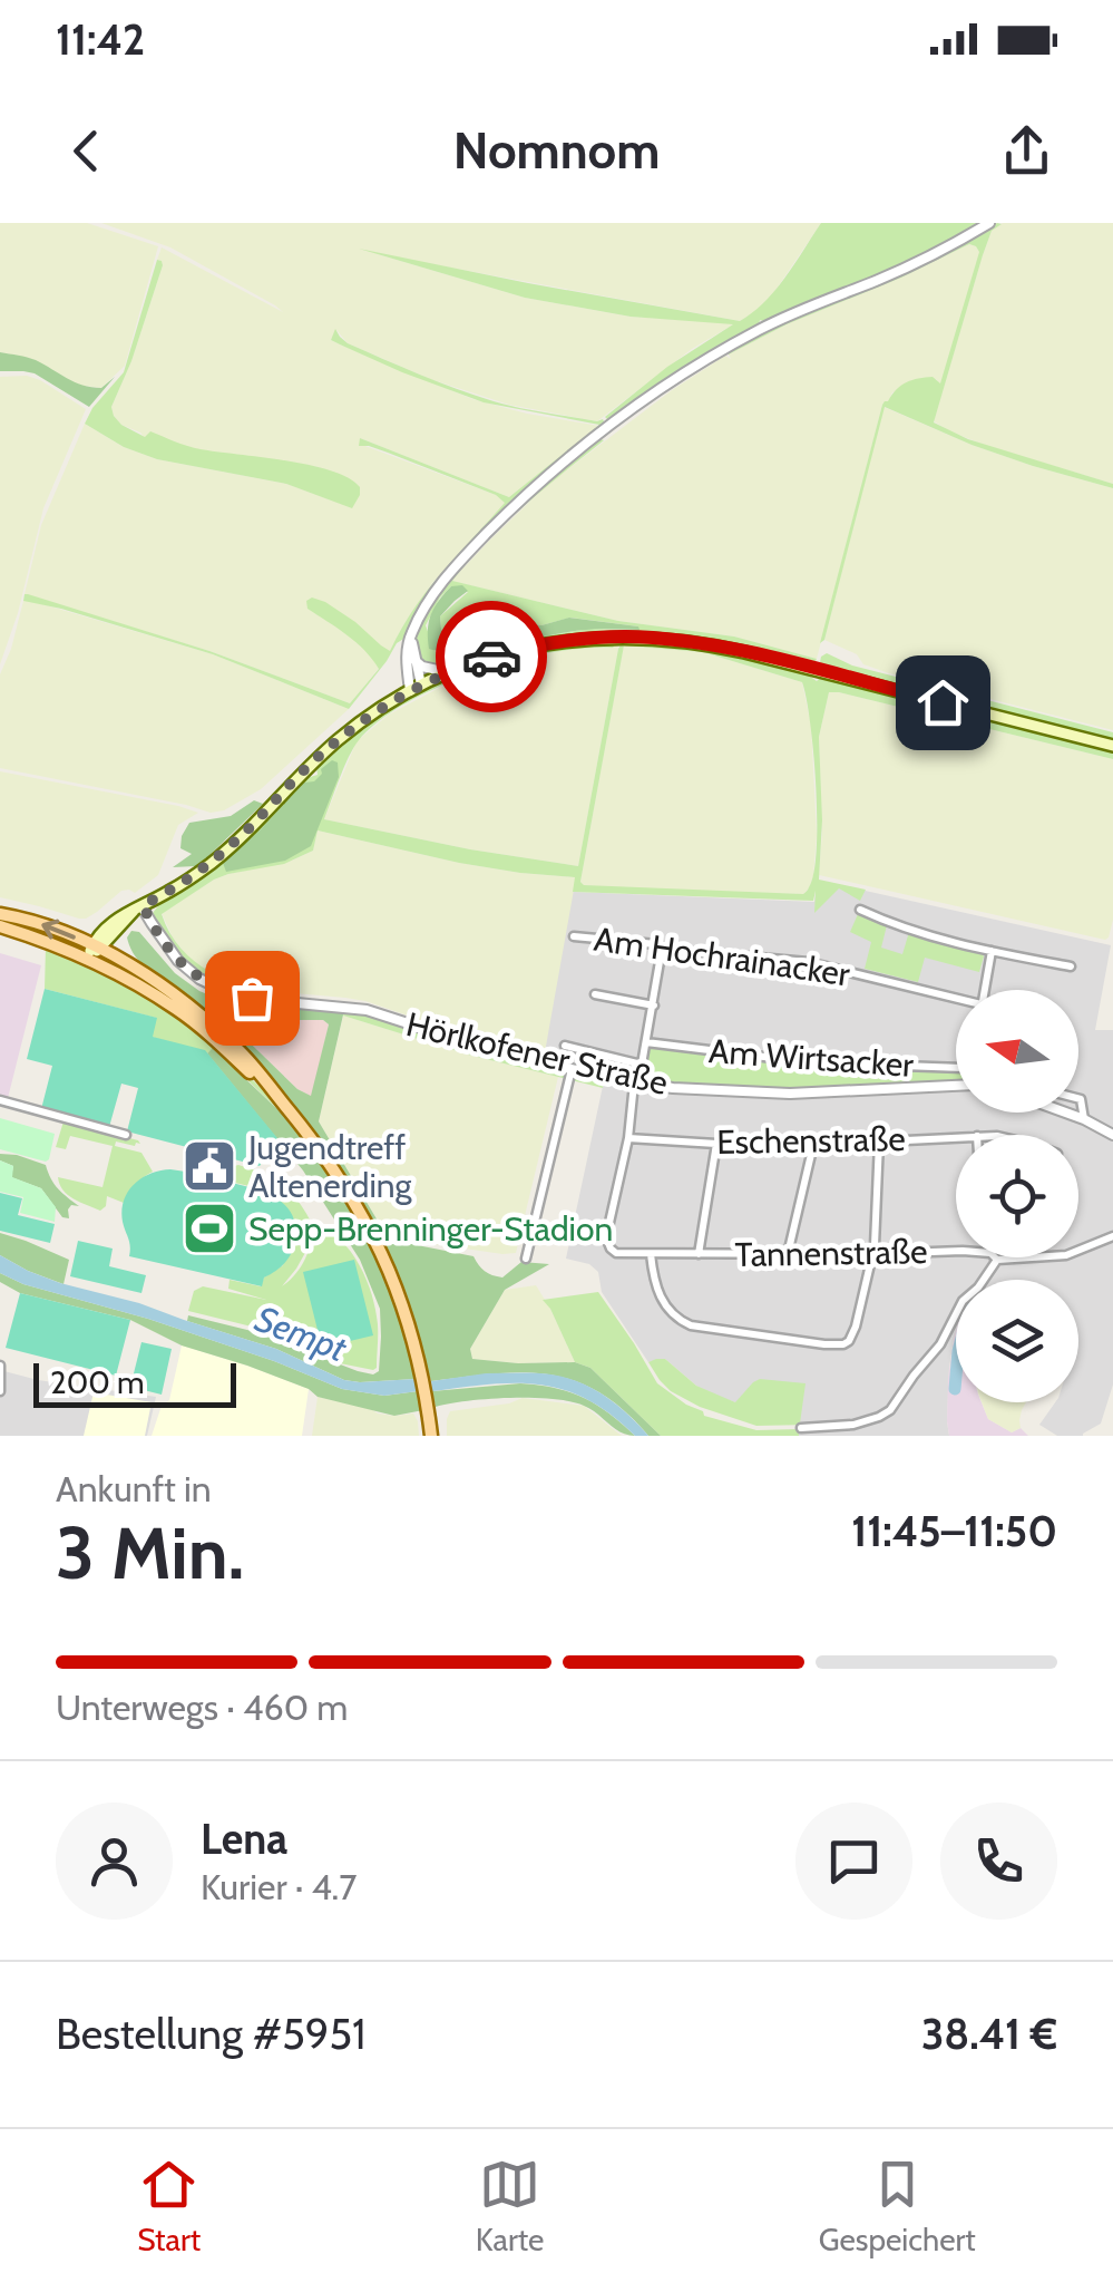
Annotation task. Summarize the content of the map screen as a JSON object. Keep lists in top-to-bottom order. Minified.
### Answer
{"streets":{"street":["Am Hochrainacker","Hörlkofener Straße","Am Wirtsacker","Eschenstraße","Tannenstraße"]},"crossings":[["Eschenstraße","Tannenstraße"]],"water":["Sempt"],"places":{"public building":["Jugendtreff Altenerding"],"sports":["Sepp-Brenninger-Stadion"]},"scale_bar":"200 m","north":"left","page":{"status":"11:42","header":"Nomnom","scale":"200 m","heading":["3 Min.","Ankunft in","11:45–11:50"],"panel":["Lena","Kurier · 4.7","Bestellung #5951","38.41 €"],"bar":"Unterwegs · 460 m","tabs":["Start","Karte","Gespeichert"]}}
